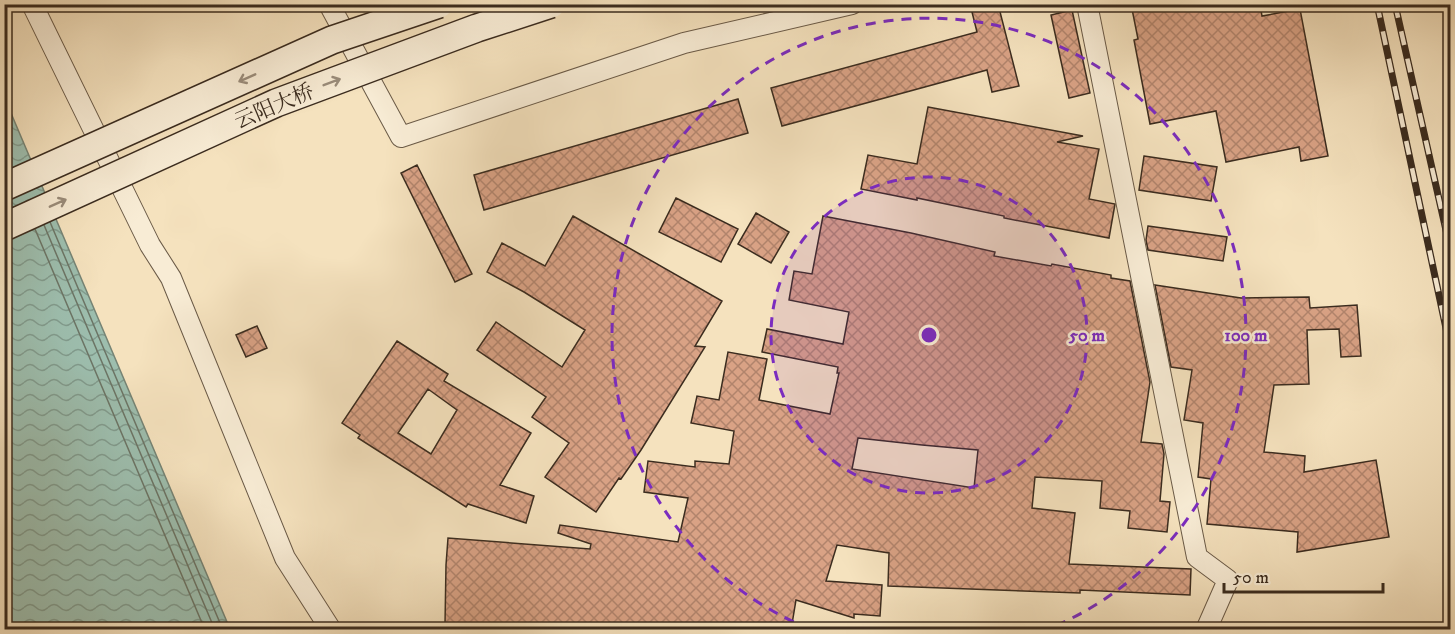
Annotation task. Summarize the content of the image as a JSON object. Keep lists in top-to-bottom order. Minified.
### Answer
{"streets":{"street":["云阳大桥"]},"scale_bar":"50 m","rings":["50 m","100 m"]}
